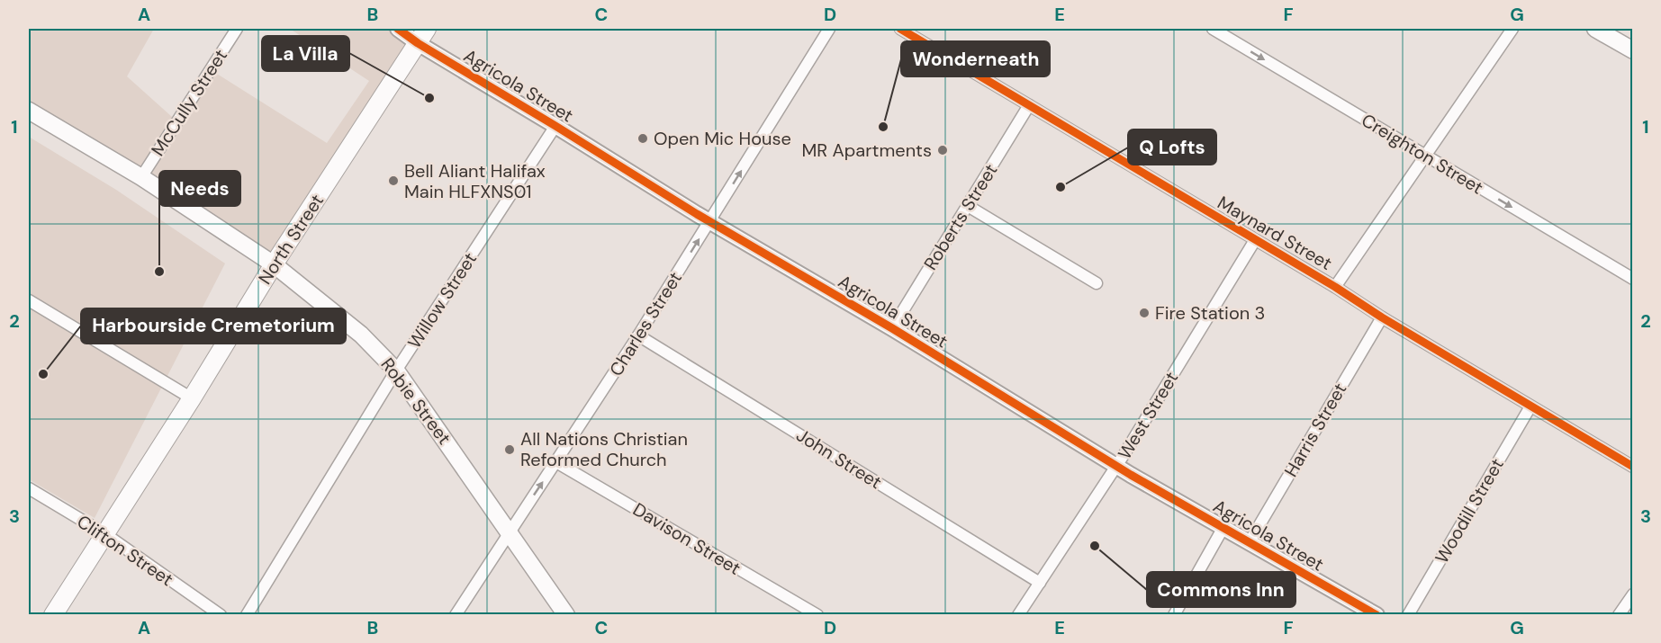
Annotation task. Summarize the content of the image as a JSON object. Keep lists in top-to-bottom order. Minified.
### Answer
{"streets":{"main road":["North Street","Robie Street"],"street":["Agricola Street","McCully Street","Creighton Street","Roberts Street","Maynard Street","Willow Street","Charles Street","West Street","Harris Street","John Street","Woodill Street","Davison Street","Clifton Street"]},"crossings":[["Agricola Street","Roberts Street"],["Agricola Street","North Street"],["Agricola Street","Willow Street"],["Agricola Street","Charles Street"],["Agricola Street","West Street"],["Agricola Street","Harris Street"],["McCully Street","Robie Street"],["Roberts Street","Maynard Street"],["Maynard Street","West Street"],["Maynard Street","Harris Street"],["Maynard Street","Woodill Street"],["North Street","Robie Street"],["North Street","Clifton Street"],["Willow Street","Robie Street"],["Charles Street","Robie Street"],["Charles Street","John Street"],["Charles Street","Davison Street"],["West Street","John Street"]],"one_way":["Creighton Street","Charles Street"],"places":["La Villa","Wonderneath","Open Mic House","MR Apartments","Bell Aliant Halifax Main HLFXNS01","Q Lofts","Needs","Fire Station 3","Harbourside Cremetorium","All Nations Christian Reformed Church","Commons Inn"],"grid":{"columns":["A","B","C","D","E","F","G"],"rows":["1","2","3"]}}
